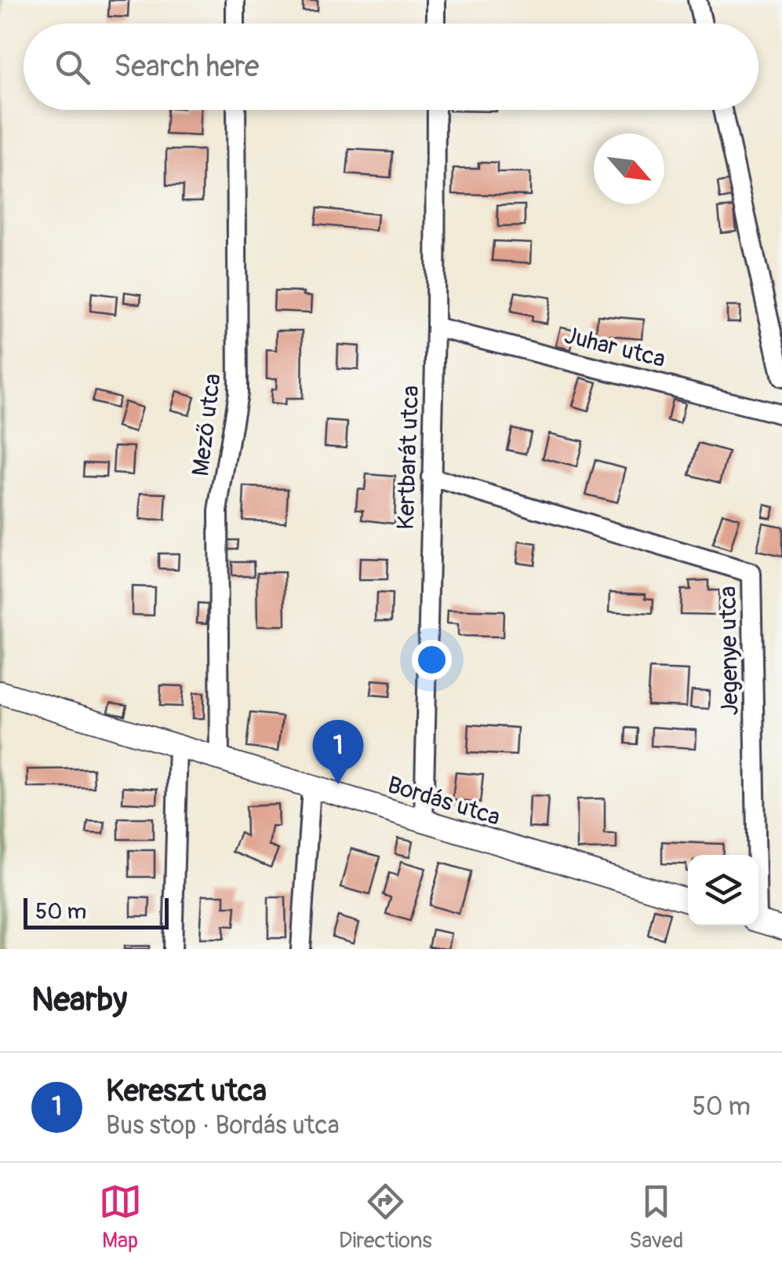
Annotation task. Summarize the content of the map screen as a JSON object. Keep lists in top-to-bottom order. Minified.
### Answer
{"streets":{"street":["Juhar utca","Mező utca","Kertbarát utca","Jegenye utca","Bordás utca"]},"crossings":[["Juhar utca","Kertbarát utca"],["Mező utca","Bordás utca"],["Kertbarát utca","Jegenye utca"],["Kertbarát utca","Bordás utca"]],"scale_bar":"50 m","north":"bottom right","page":{"search":"Search here","pins":"1","scale":"50 m","heading":"Nearby","list":[{"mark":"1","name":"Kereszt utca","note":"Bus stop · Bordás utca","value":"50 m"}],"nav":["Map","Directions","Saved"]}}
